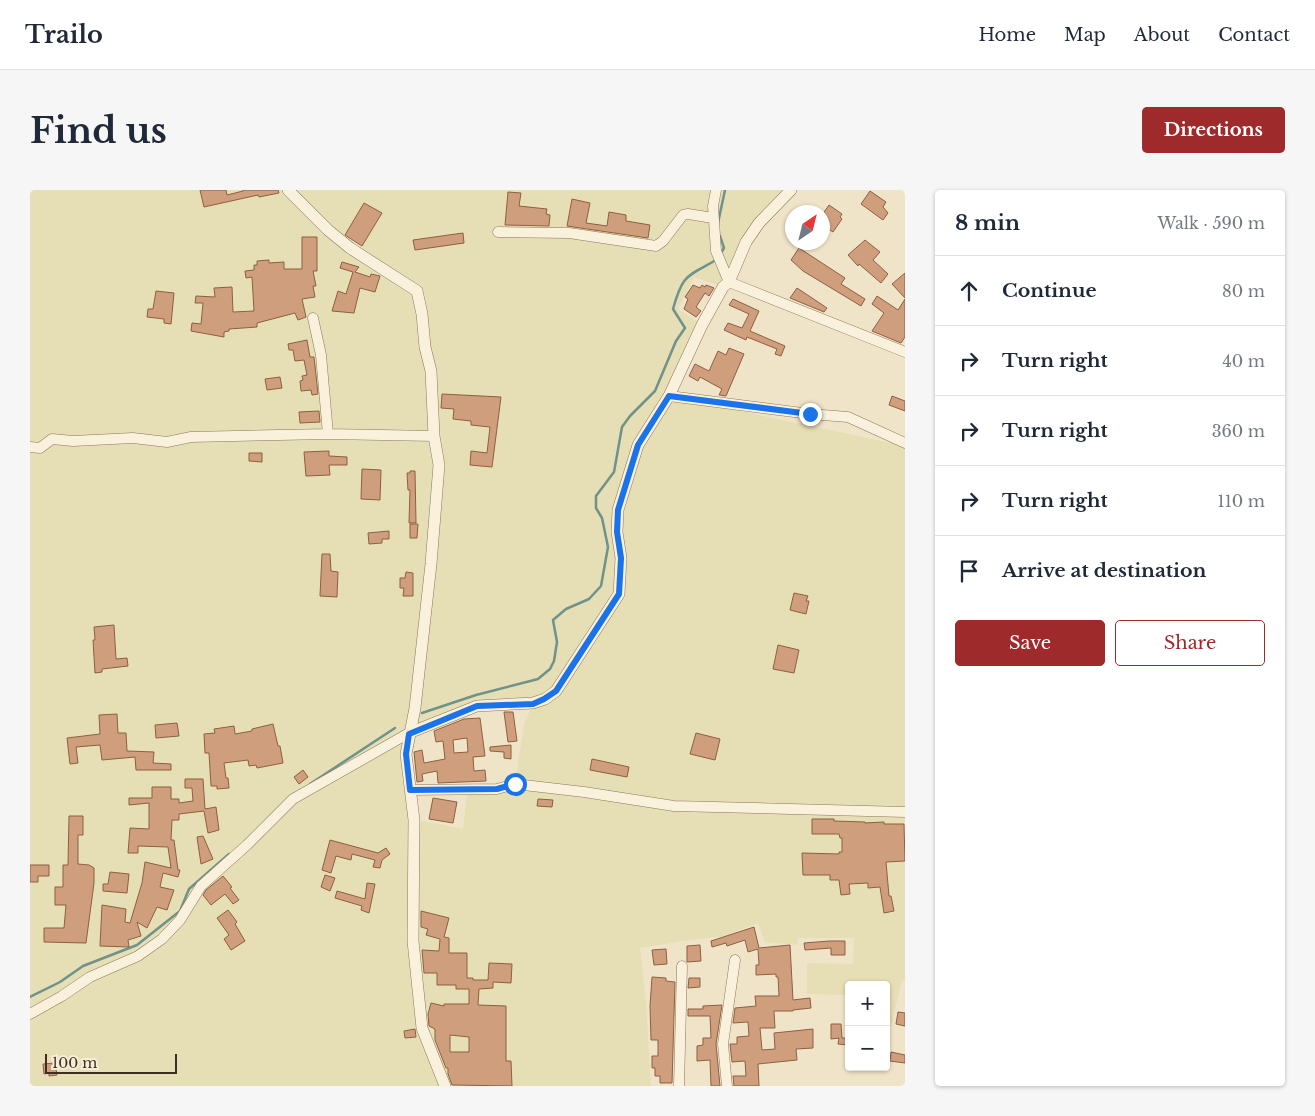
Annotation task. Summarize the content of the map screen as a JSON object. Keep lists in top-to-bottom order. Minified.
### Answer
{"scale_bar":"100 m","north":"top right","page":{"header":"Trailo","nav":["Home","Map","About","Contact"],"buttons":["Directions",["Save","Share"]],"title":"Find us","heading":["8 min","Walk · 590 m"],"list":[["Continue","80 m"],["Turn right","40 m"],["Turn right","360 m"],["Turn right","110 m"],"Arrive at destination"],"map_buttons":["+","−"],"scale":"100 m"}}
